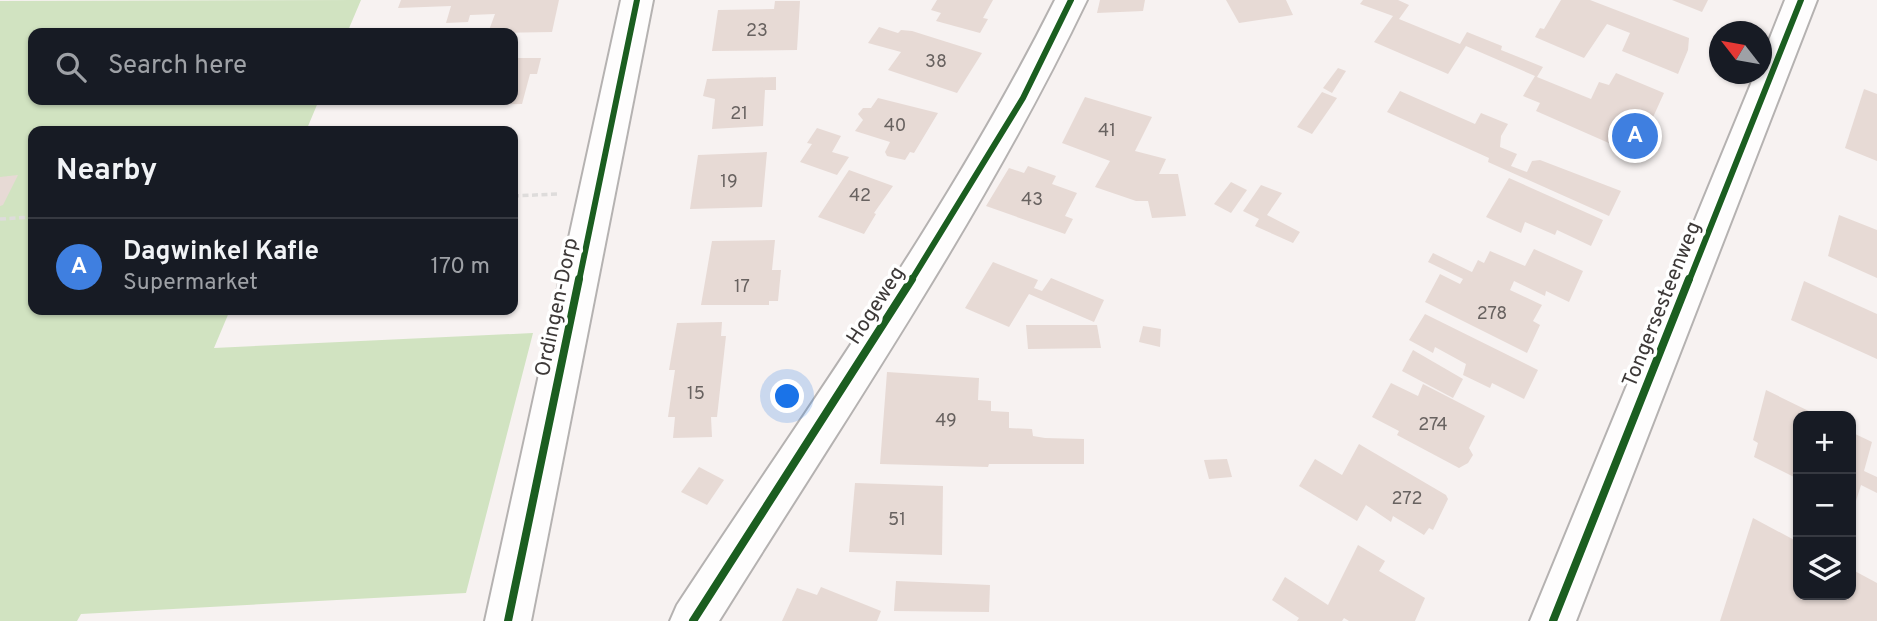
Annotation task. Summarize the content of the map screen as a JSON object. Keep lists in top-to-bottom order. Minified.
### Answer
{"streets":{"main road":["Tongersesteenweg","Hogeweg","Ordingen-Dorp"]},"house_numbers":["23","38","21","40","41","19","42","43","17","278","15","49","274","272","51"],"north":"top left","page":{"search":"Search here","pins":"A","heading":"Nearby","list":[{"mark":"A","name":"Dagwinkel Kafle","note":"Supermarket","value":"170 m"}],"map_buttons":["+","−"]}}
